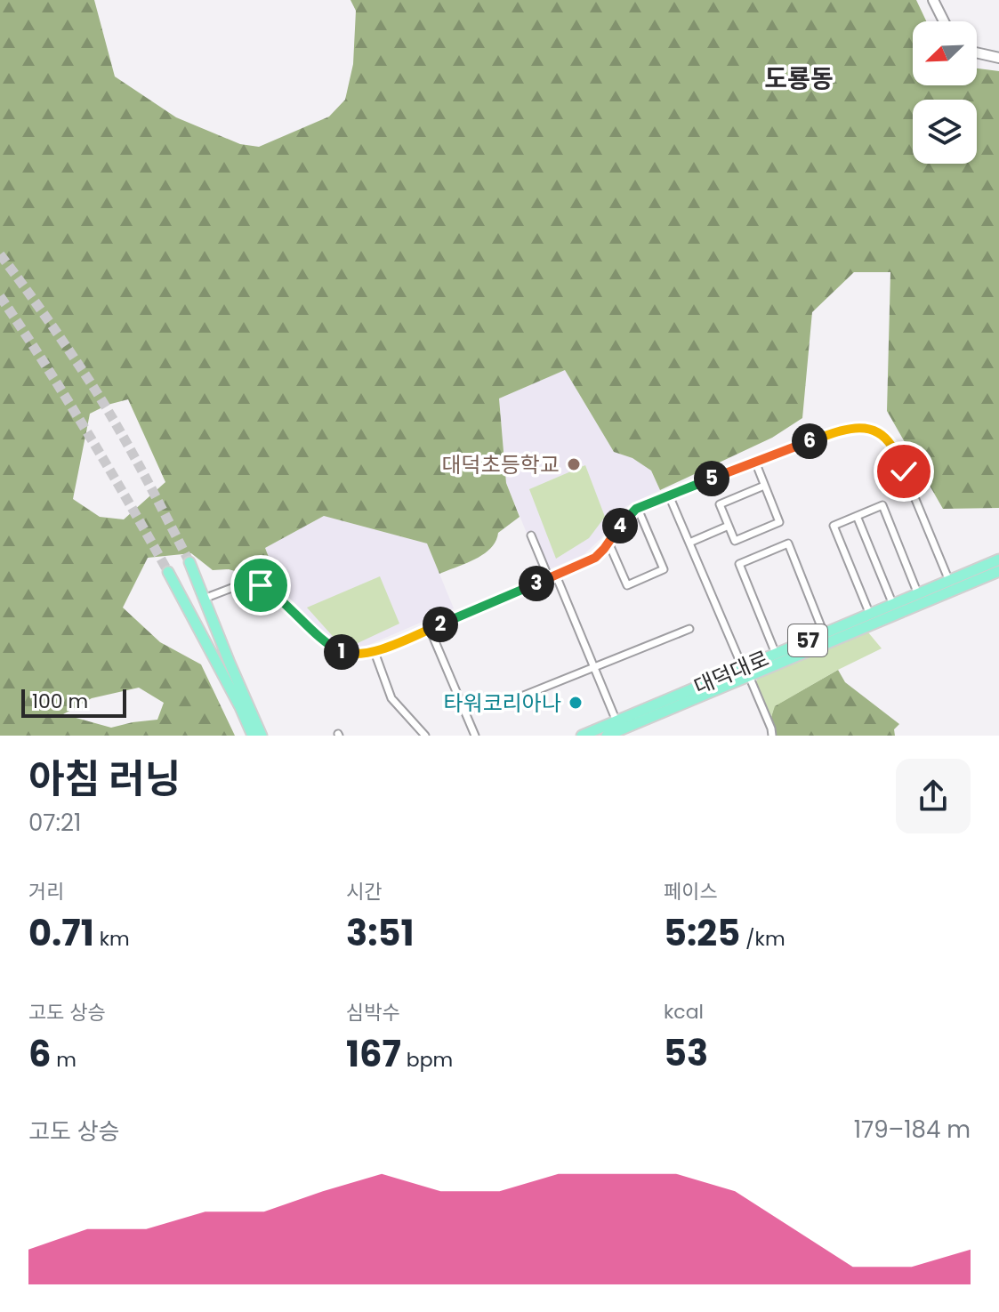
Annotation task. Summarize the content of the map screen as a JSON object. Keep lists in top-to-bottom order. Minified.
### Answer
{"streets":{"main road":["57","대덕대로"]},"districts":["도룡동"],"places":["대덕초등학교","타워코리아나"],"scale_bar":"100 m","north":"bottom left","page":{"pins":["6","5","4","3","2","1"],"scale":"100 m","heading":["아침 러닝","07:21"],"stats":[["거리","0.71 km"],["시간","3:51"],["페이스","5:25 /km"],["고도 상승","6 m"],["심박수","167 bpm"],["kcal","53"]],"chart":["고도 상승","179–184 m"]}}
